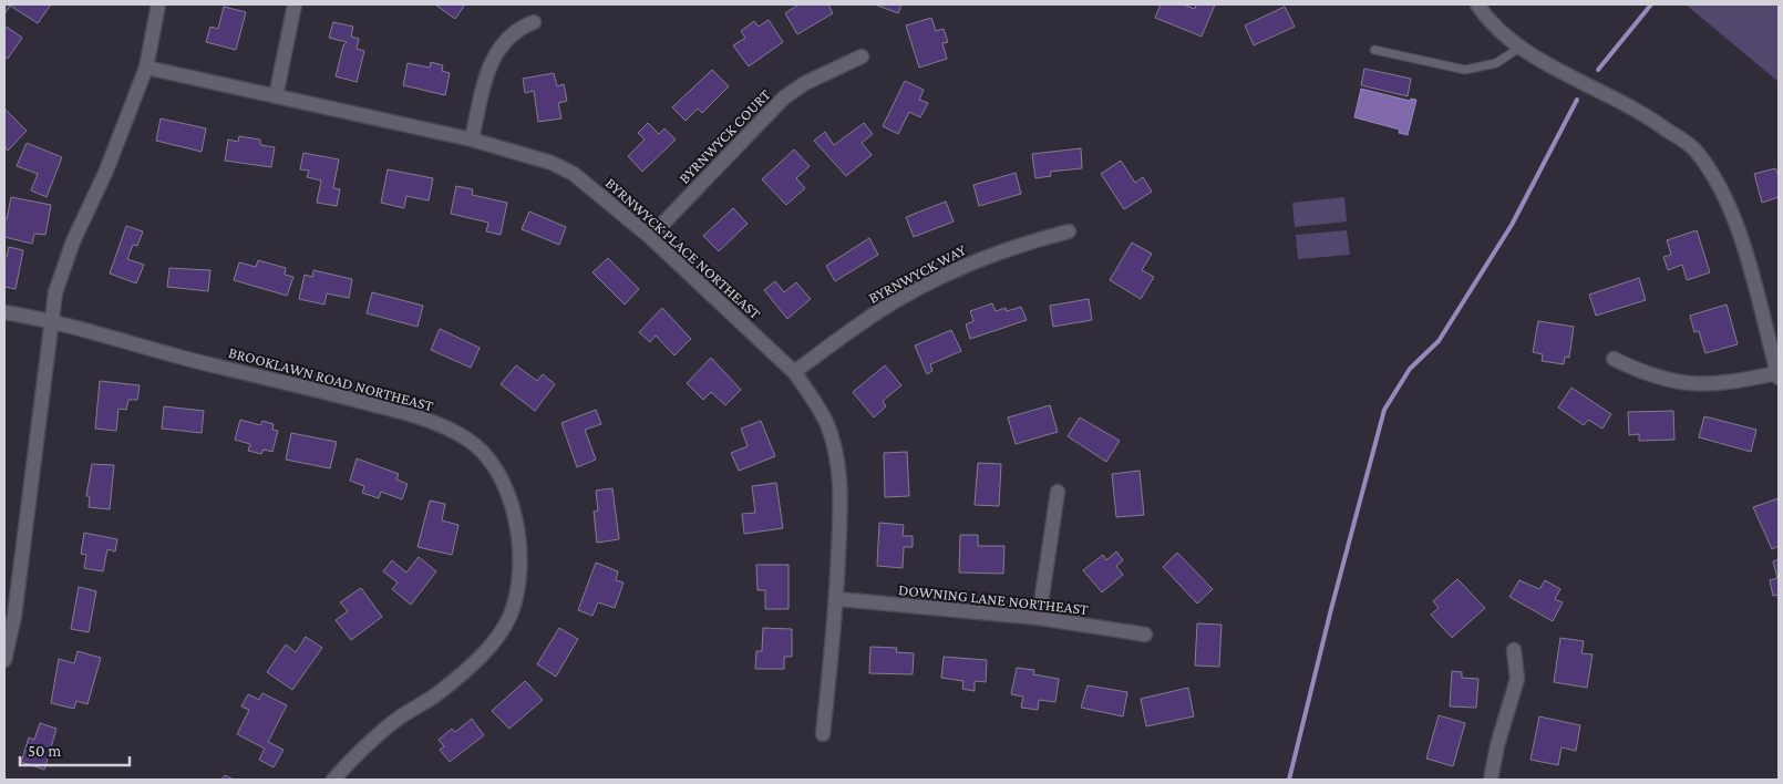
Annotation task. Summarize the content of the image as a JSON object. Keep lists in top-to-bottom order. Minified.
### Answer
{"streets":{"street":["BYRNWYCK COURT","BYRNWYCK PLACE NORTHEAST","BYRNWYCK WAY","BROOKLAWN ROAD NORTHEAST","DOWNING LANE NORTHEAST"]},"crossings":[["BYRNWYCK COURT","BYRNWYCK PLACE NORTHEAST"],["BYRNWYCK PLACE NORTHEAST","BYRNWYCK WAY"],["BYRNWYCK PLACE NORTHEAST","DOWNING LANE NORTHEAST"]],"scale_bar":"50 m"}
